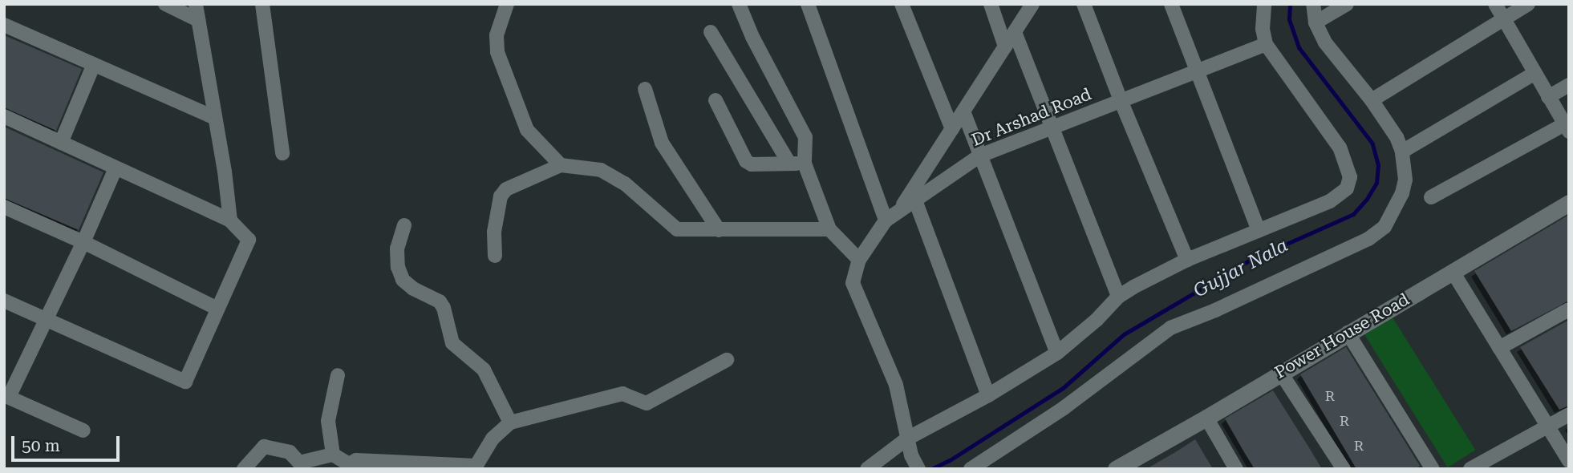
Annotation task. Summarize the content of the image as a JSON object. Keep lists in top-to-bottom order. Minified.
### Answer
{"streets":{"street":["Dr Arshad Road","Power House Road"]},"water":["Gujjar Nala"],"house_numbers":["R","R","R"],"scale_bar":"50 m"}
